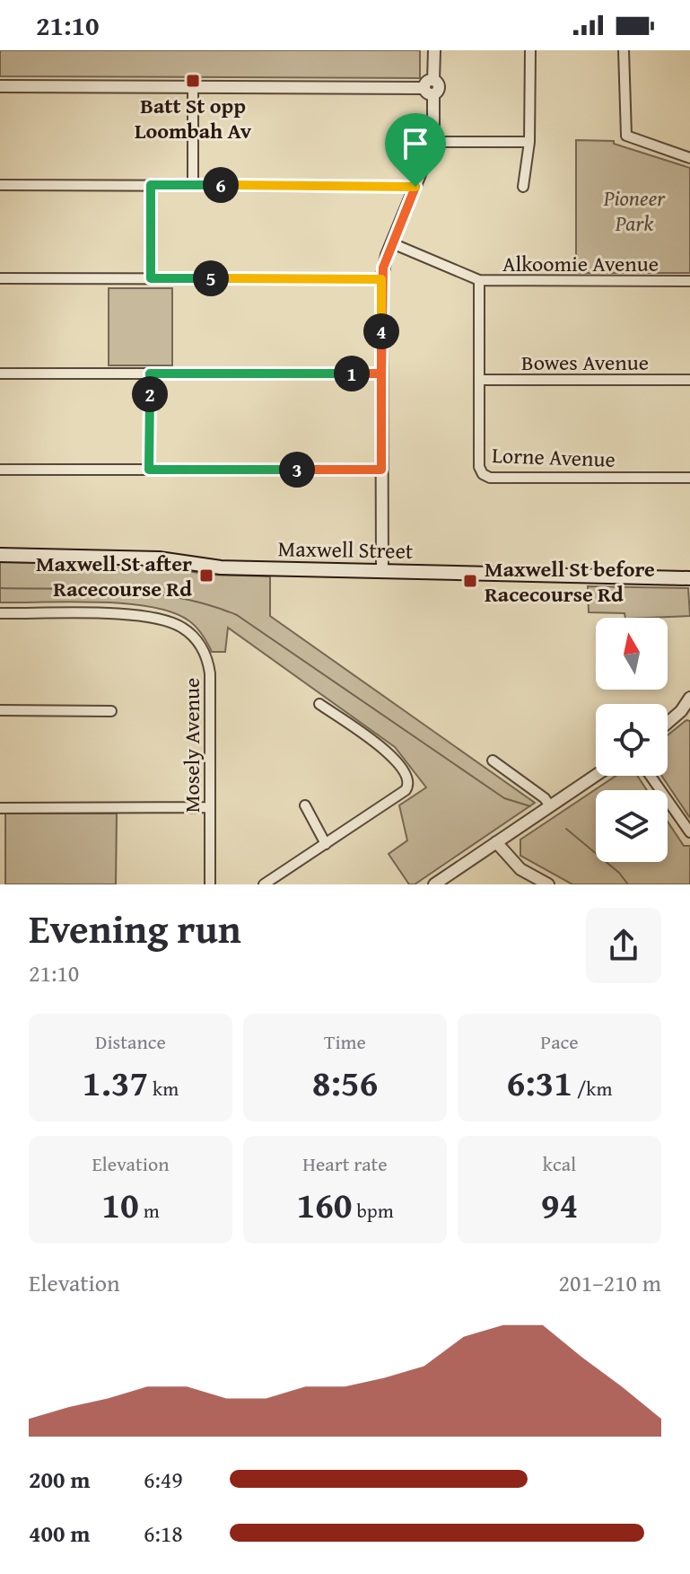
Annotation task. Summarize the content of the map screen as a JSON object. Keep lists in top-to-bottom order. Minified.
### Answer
{"streets":{"main road":["Maxwell Street"],"street":["Alkoomie Avenue","Bowes Avenue","Lorne Avenue","Mosely Avenue"]},"crossings":[["Alkoomie Avenue","Lorne Avenue"],["Bowes Avenue","Lorne Avenue"]],"parks":["Pioneer Park"],"places":{"transit":["Batt St opp Loombah Av","Maxwell St after Racecourse Rd","Maxwell St before Racecourse Rd"]},"north":"top","page":{"status":"21:10","pins":["6","5","4","1","2","3"],"heading":["Evening run","21:10"],"stats":[["Distance","1.37 km"],["Time","8:56"],["Pace","6:31 /km"],["Elevation","10 m"],["Heart rate","160 bpm"],["kcal","94"]],"chart":["Elevation","201–210 m"],"list":[{"name":"200 m","note":"6:49"},{"name":"400 m","note":"6:18"}]}}
